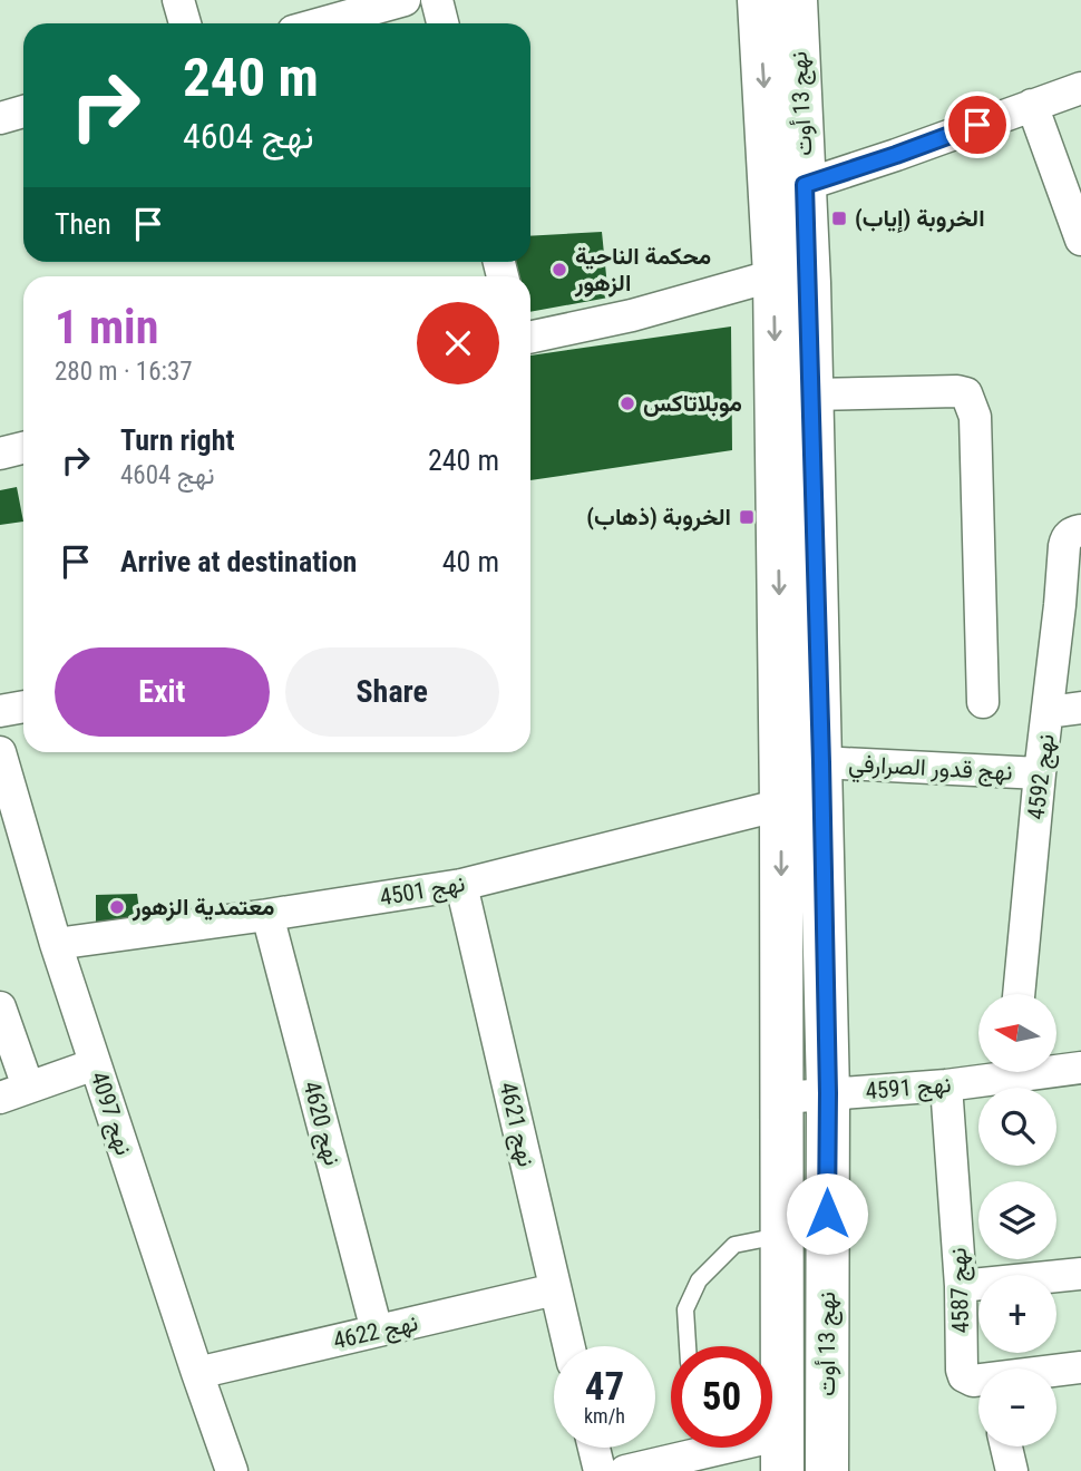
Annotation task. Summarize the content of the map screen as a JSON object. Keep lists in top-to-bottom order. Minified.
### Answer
{"streets":{"main road":["نهج 13 أوت"],"street":["نهج قدور الصرارفي","نهج 4592","نهج 4501","نهج 4591","نهج 4097","نهج 4620","نهج 4621","نهج 4587","نهج 4622"]},"crossings":[["نهج 13 أوت","نهج قدور الصرارفي"],["نهج 13 أوت","نهج 4501"],["نهج 13 أوت","نهج 4591"],["نهج قدور الصرارفي","نهج 4592"],["نهج 4501","نهج 4097"],["نهج 4501","نهج 4620"],["نهج 4501","نهج 4621"],["نهج 4591","نهج 4587"],["نهج 4097","نهج 4622"],["نهج 4620","نهج 4622"],["نهج 4621","نهج 4622"]],"places":{"transit":["الخروبة (إياب)","الخروبة (ذهاب)"],"other":["محكمة الناحية الزهور","موبلاتاكس","معتمدية الزهور"]},"north":"left","page":{"turn":["240 m","نهج 4604"],"then":"Then","heading":["1 min","280 m · 16:37"],"list":[{"name":"Turn right","note":"نهج 4604","value":"240 m"},{"name":"Arrive at destination","value":"40 m"}],"buttons":["Exit","Share"],"map_buttons":["+","−"],"speed":"47 km/h","limit":"50"}}
